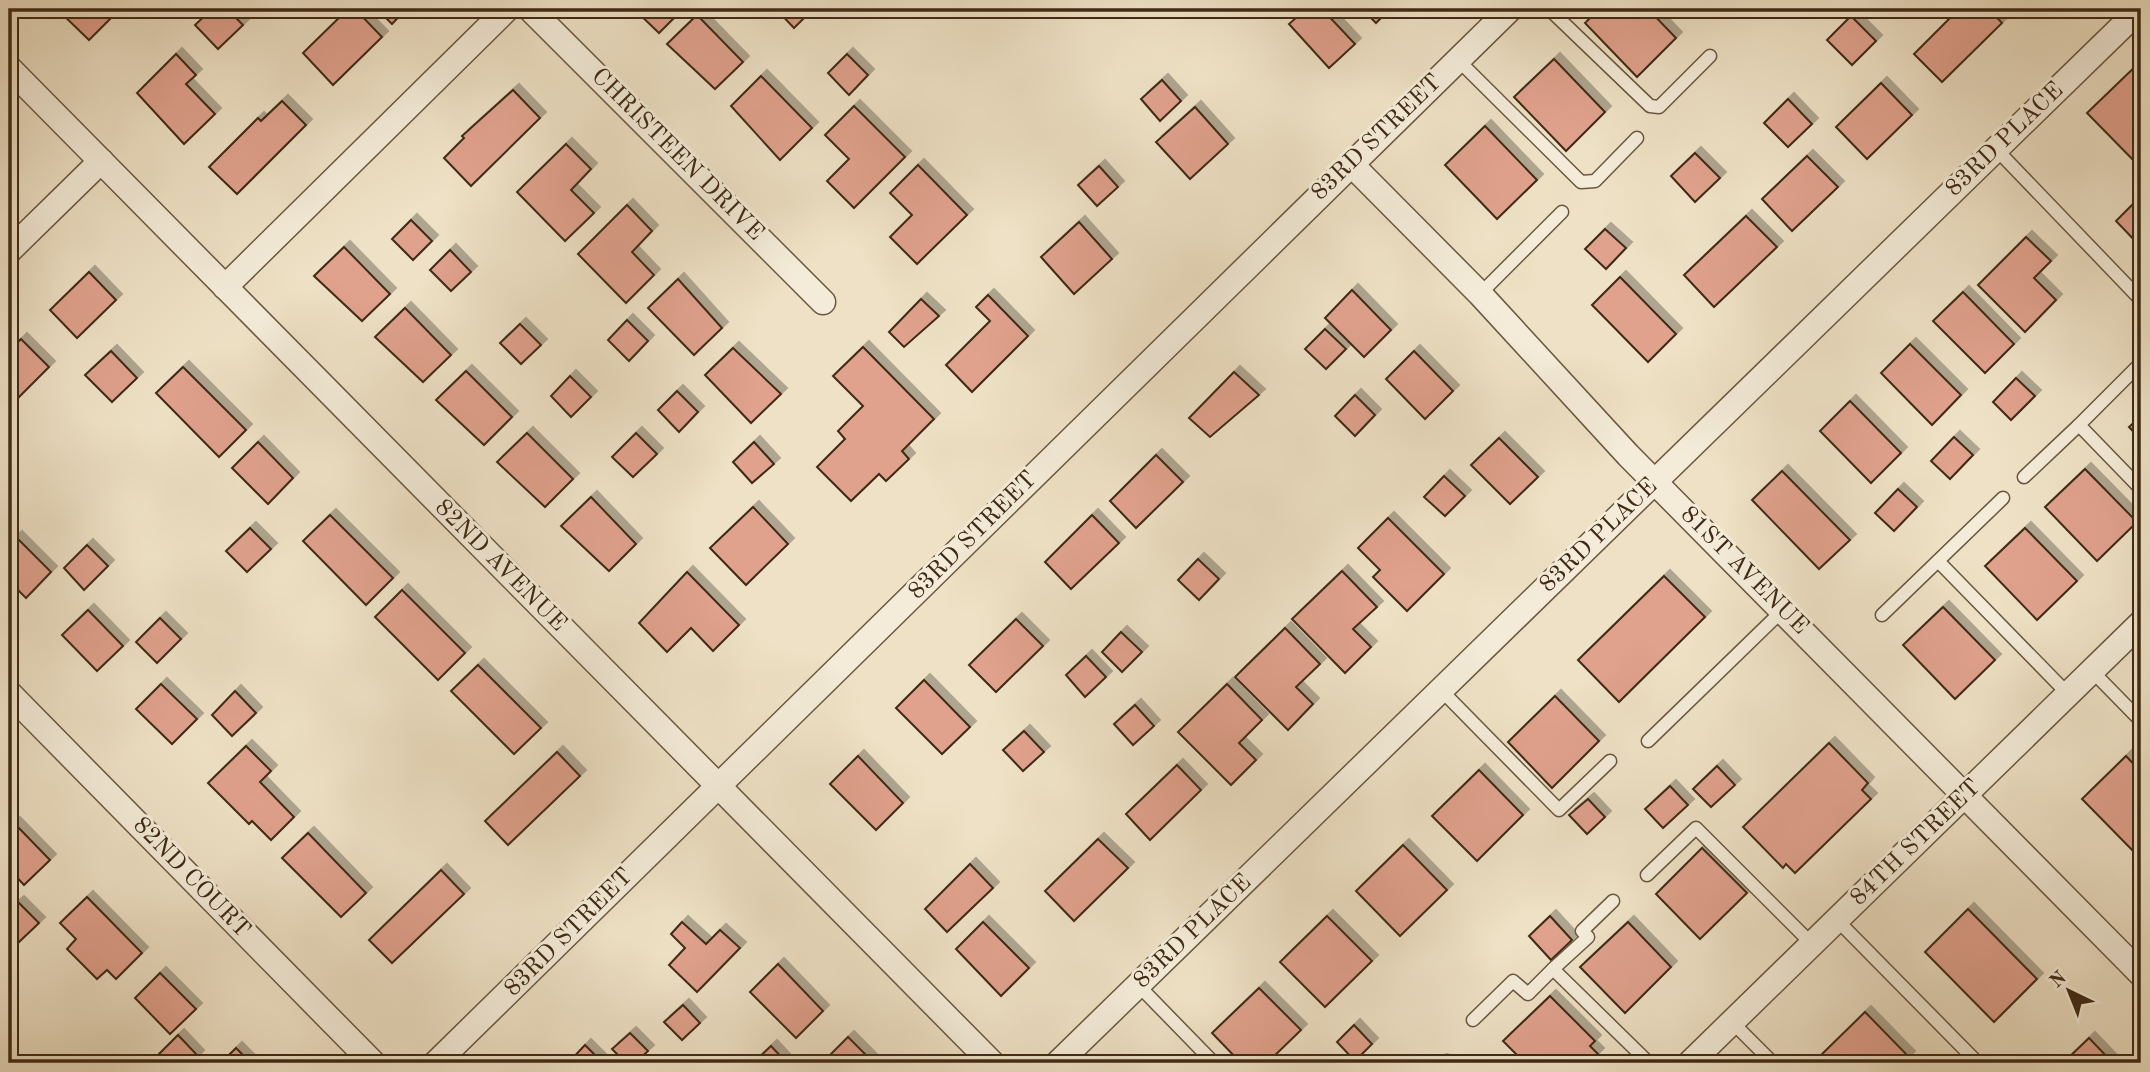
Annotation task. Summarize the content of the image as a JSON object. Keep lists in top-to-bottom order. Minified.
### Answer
{"streets":{"street":["83RD STREET","83RD PLACE","CHRISTEEN DRIVE","82ND AVENUE","81ST AVENUE","84TH STREET","82ND COURT"]},"crossings":[["83RD STREET","82ND AVENUE"],["83RD STREET","81ST AVENUE"],["83RD PLACE","81ST AVENUE"],["81ST AVENUE","84TH STREET"]],"north":"top left"}
